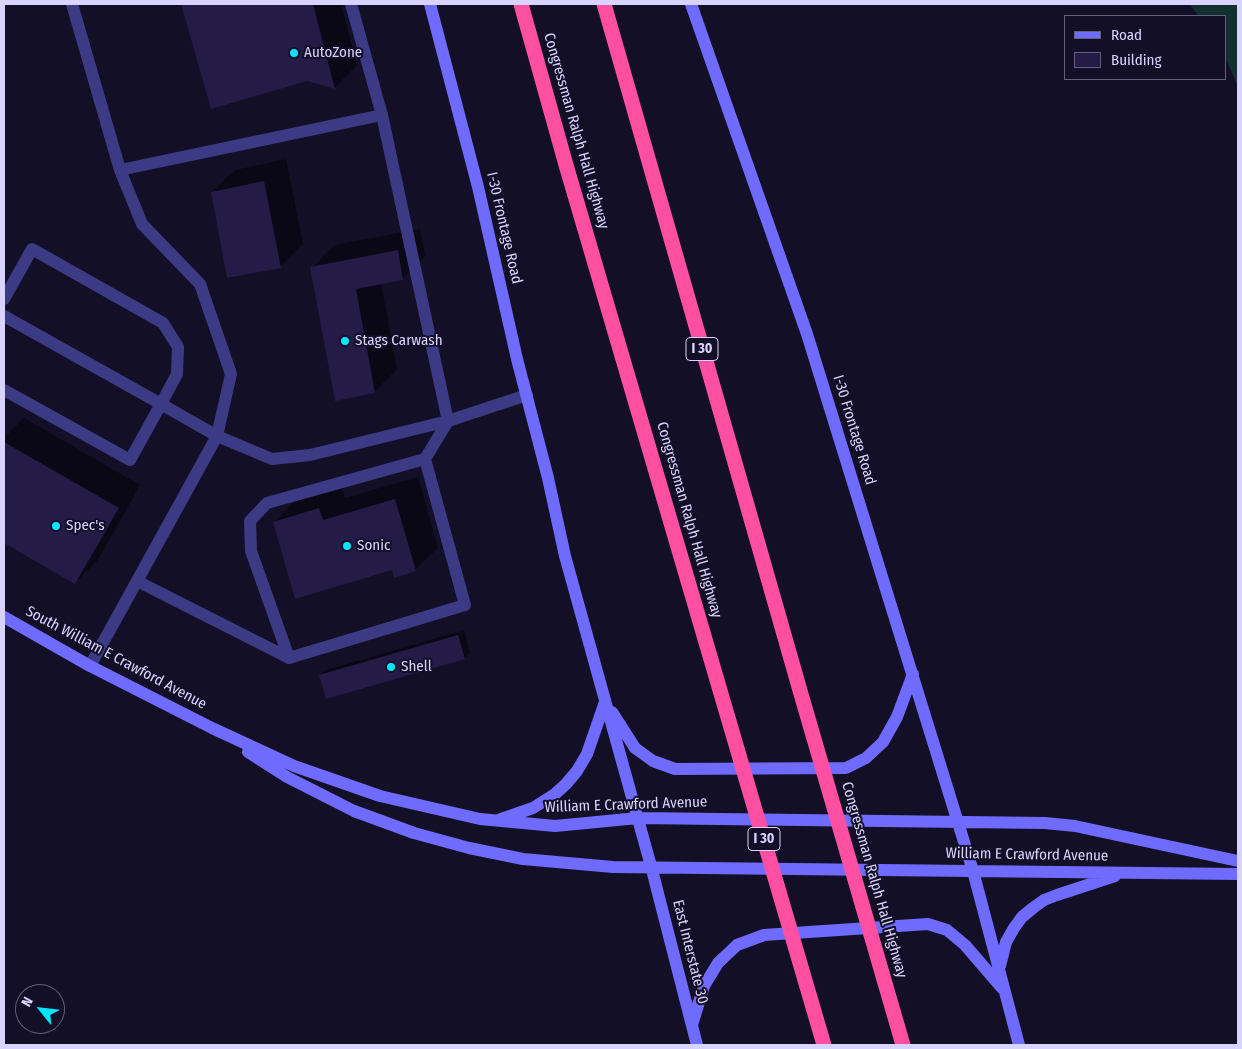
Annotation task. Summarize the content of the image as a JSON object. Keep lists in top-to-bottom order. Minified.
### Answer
{"streets":{"highway":["Congressman Ralph Hall Highway","I 30"],"main road":["I-30 Frontage Road","South William E Crawford Avenue","William E Crawford Avenue","East Interstate 30"]},"crossings":[["I-30 Frontage Road","William E Crawford Avenue"],["I-30 Frontage Road","East Interstate 30"],["South William E Crawford Avenue","William E Crawford Avenue"],["William E Crawford Avenue","East Interstate 30"]],"places":["AutoZone","Stags Carwash","Spec's","Sonic","Shell"],"legend":["Road","Building"],"north":"top left"}
